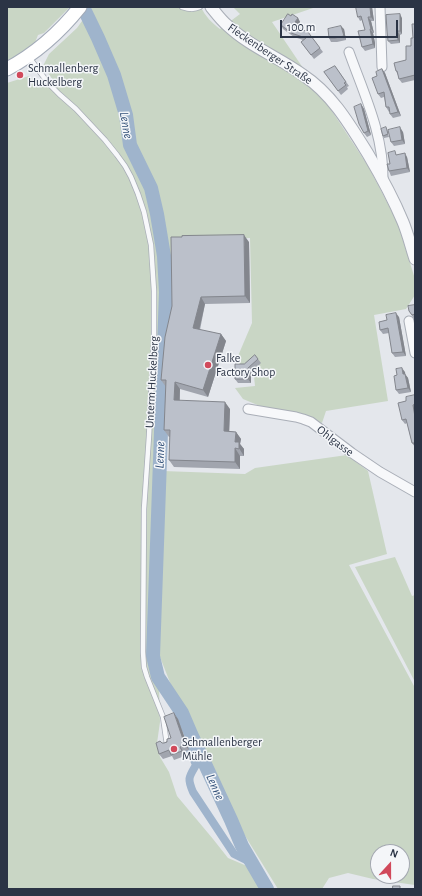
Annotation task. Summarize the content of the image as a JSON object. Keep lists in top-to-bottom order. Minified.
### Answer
{"streets":{"street":["Fleckenberger Straße","Ohlgasse"],"lane":["Unterm Huckelberg"]},"water":["Lenne"],"places":["Schmallenberg Huckelberg","Falke Factory Shop","Schmallenberger Mühle"],"scale_bar":"100 m","north":"top"}
